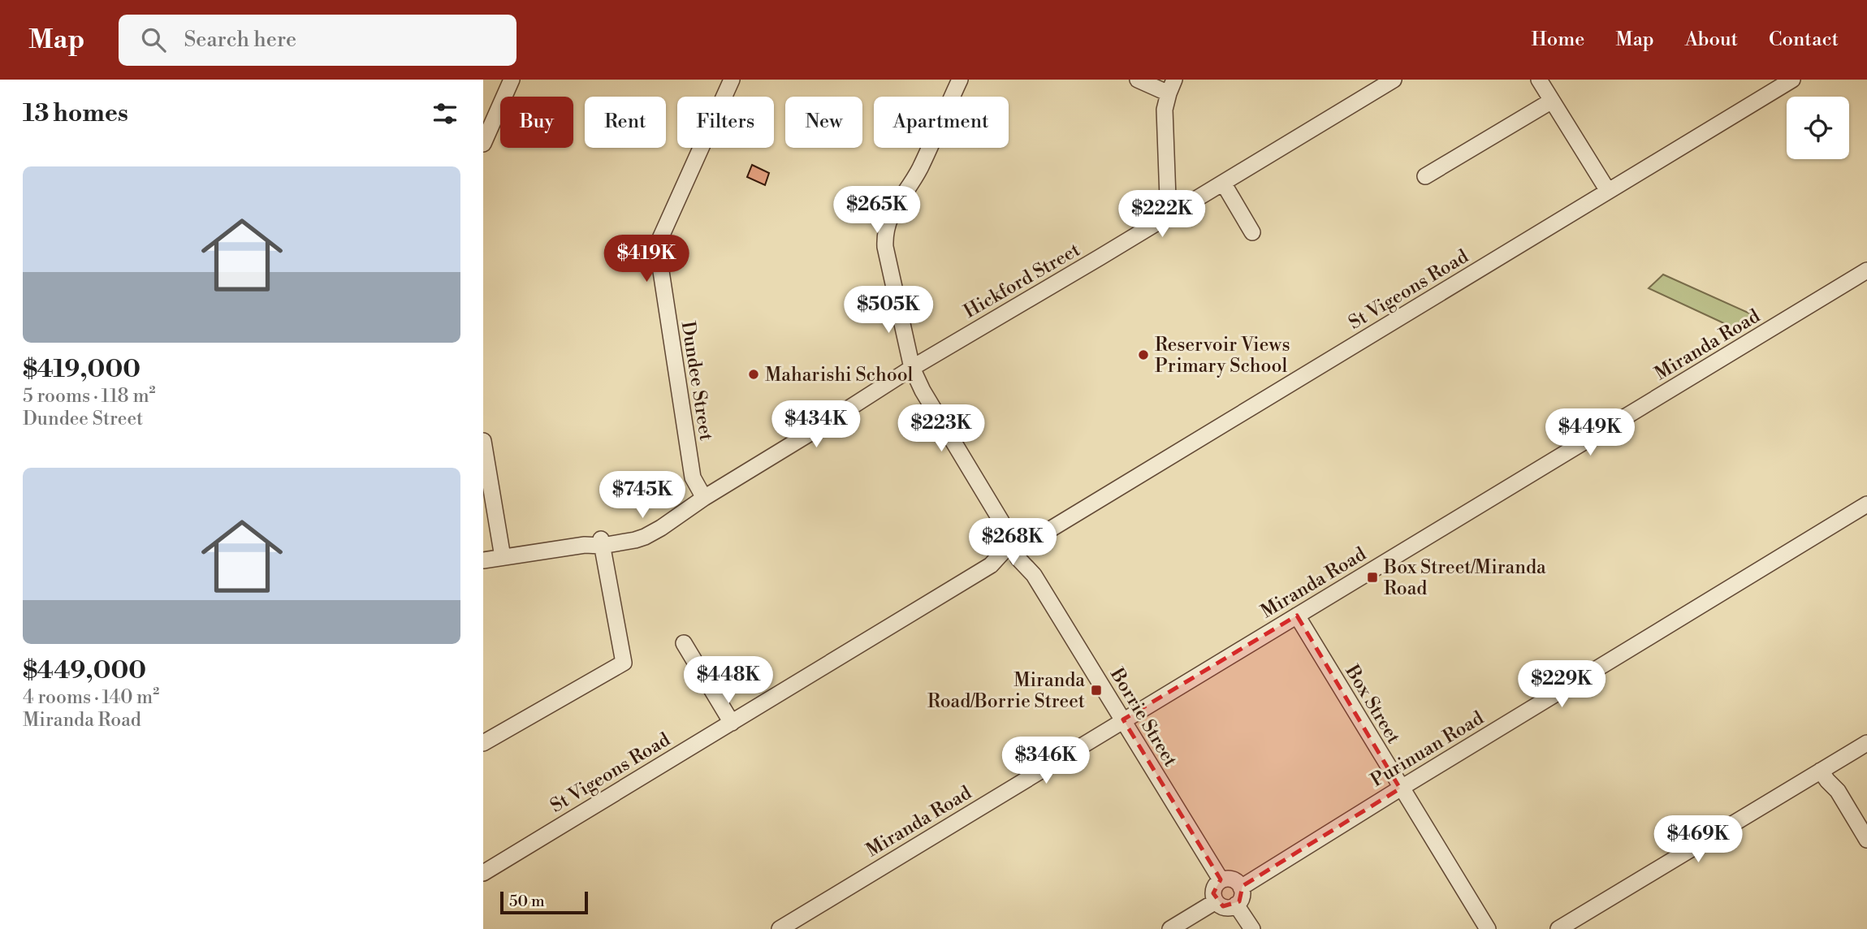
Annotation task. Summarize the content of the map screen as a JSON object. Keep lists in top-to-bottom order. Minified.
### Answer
{"streets":{"street":["Hickford Street","St Vigeons Road","Miranda Road","Dundee Street","Box Street","Borrie Street","Purinuan Road"]},"crossings":[["Hickford Street","Dundee Street"],["Hickford Street","Borrie Street"],["St Vigeons Road","Borrie Street"],["Miranda Road","Box Street"],["Miranda Road","Borrie Street"],["Box Street","Purinuan Road"],["Borrie Street","Purinuan Road"]],"places":{"other":["Reservoir Views Primary School","Maharishi School"],"transit":["Box Street/Miranda Road","Miranda Road/Borrie Street"]},"scale_bar":"50 m","page":{"header":"Map","search":"Search here","nav":["Home","Map","About","Contact"],"heading":"13 homes","chip":["Buy","Rent","Filters","New","Apartment"],"list":[{"name":"$419,000","note":"5 rooms · 118 m² · Dundee Street"},{"name":"$449,000","note":"4 rooms · 140 m² · Miranda Road"}],"price":["$265K","$222K","$419K","$505K","$434K","$223K","$449K","$745K","$268K","$448K","$229K","$346K","$469K"],"scale":"50 m"}}
